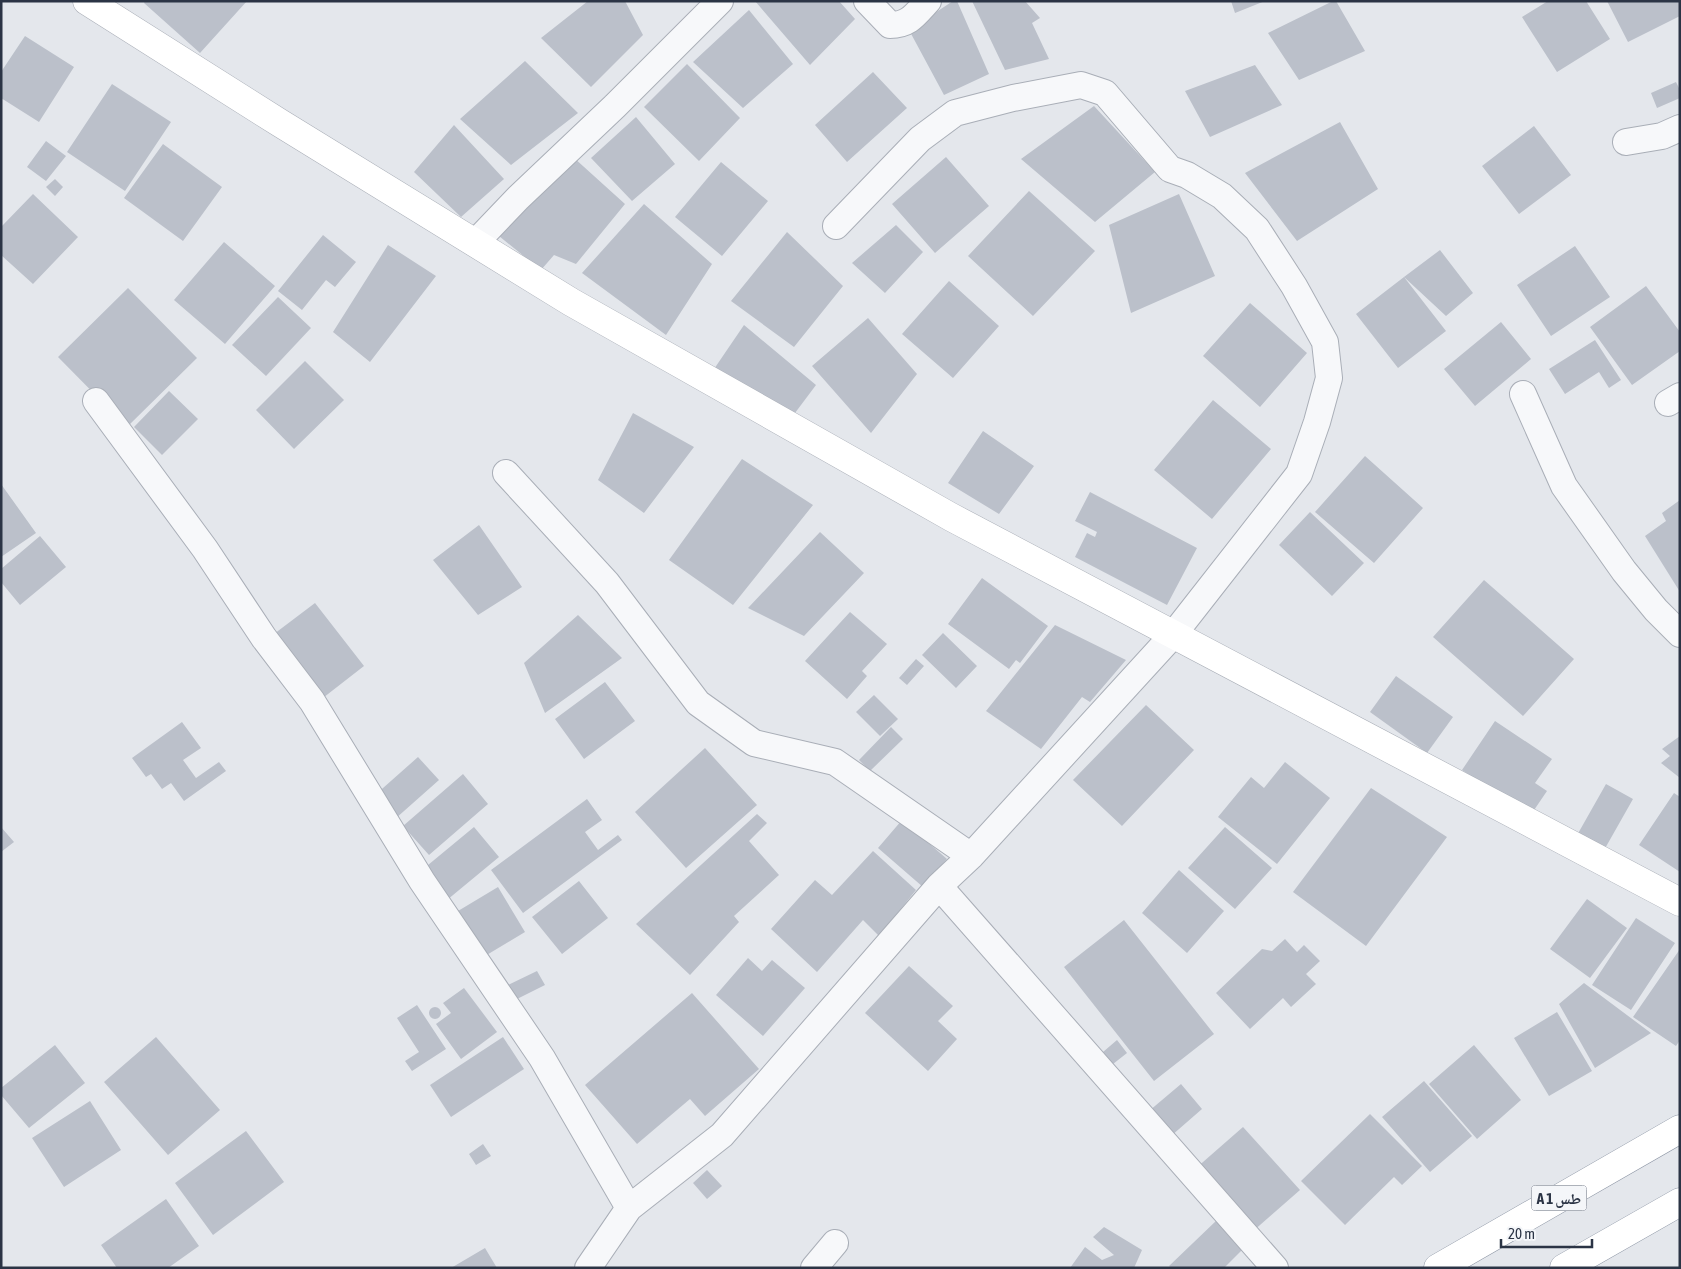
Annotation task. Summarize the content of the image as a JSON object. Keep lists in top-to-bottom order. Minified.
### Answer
{"streets":{"main road":["A 1 طس"]},"scale_bar":"20 m"}
